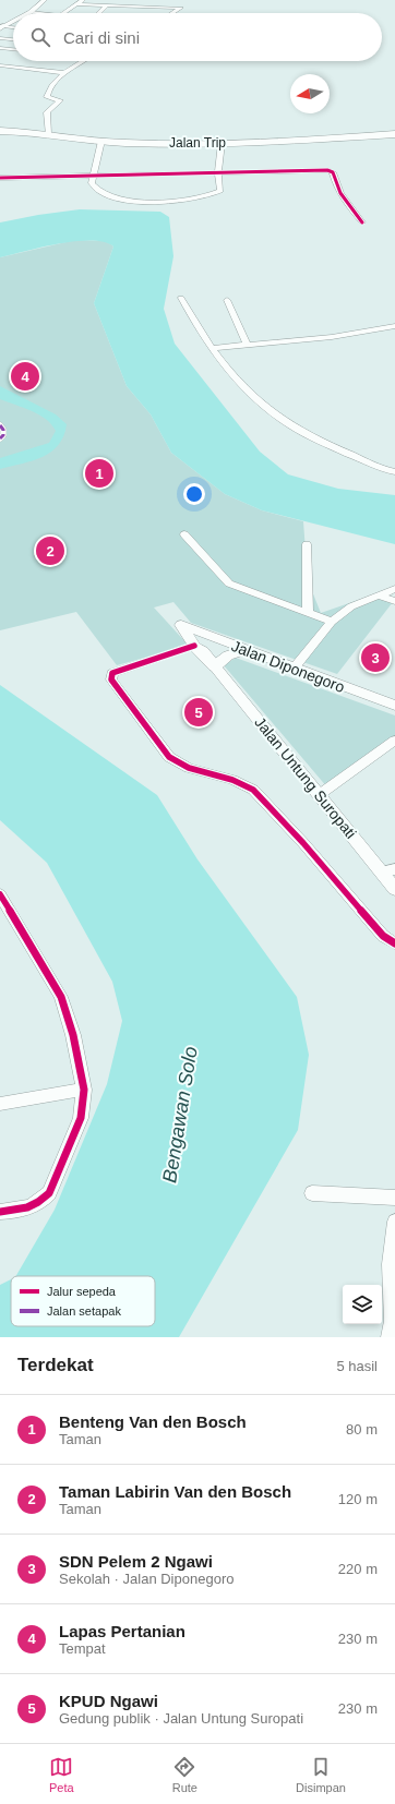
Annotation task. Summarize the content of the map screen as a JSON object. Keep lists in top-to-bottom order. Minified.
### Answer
{"streets":{"highway":["Jalan Trip"],"main road":["Jalan Untung Suropati"],"street":["Jalan Diponegoro"]},"crossings":[["Jalan Diponegoro","Jalan Untung Suropati"]],"water":["Bengawan Solo"],"legend":["Jalur sepeda","Jalan setapak"],"north":"left","page":{"search":"Cari di sini","pins":["4","1","2","3","5"],"heading":["Terdekat","5 hasil"],"list":[{"mark":"1","name":"Benteng Van den Bosch","note":"Taman","value":"80 m"},{"mark":"2","name":"Taman Labirin Van den Bosch","note":"Taman","value":"120 m"},{"mark":"3","name":"SDN Pelem 2 Ngawi","note":"Sekolah · Jalan Diponegoro","value":"220 m"},{"mark":"4","name":"Lapas Pertanian","note":"Tempat","value":"230 m"},{"mark":"5","name":"KPUD Ngawi","note":"Gedung publik · Jalan Untung Suropati","value":"230 m"}],"nav":["Peta","Rute","Disimpan"]}}
